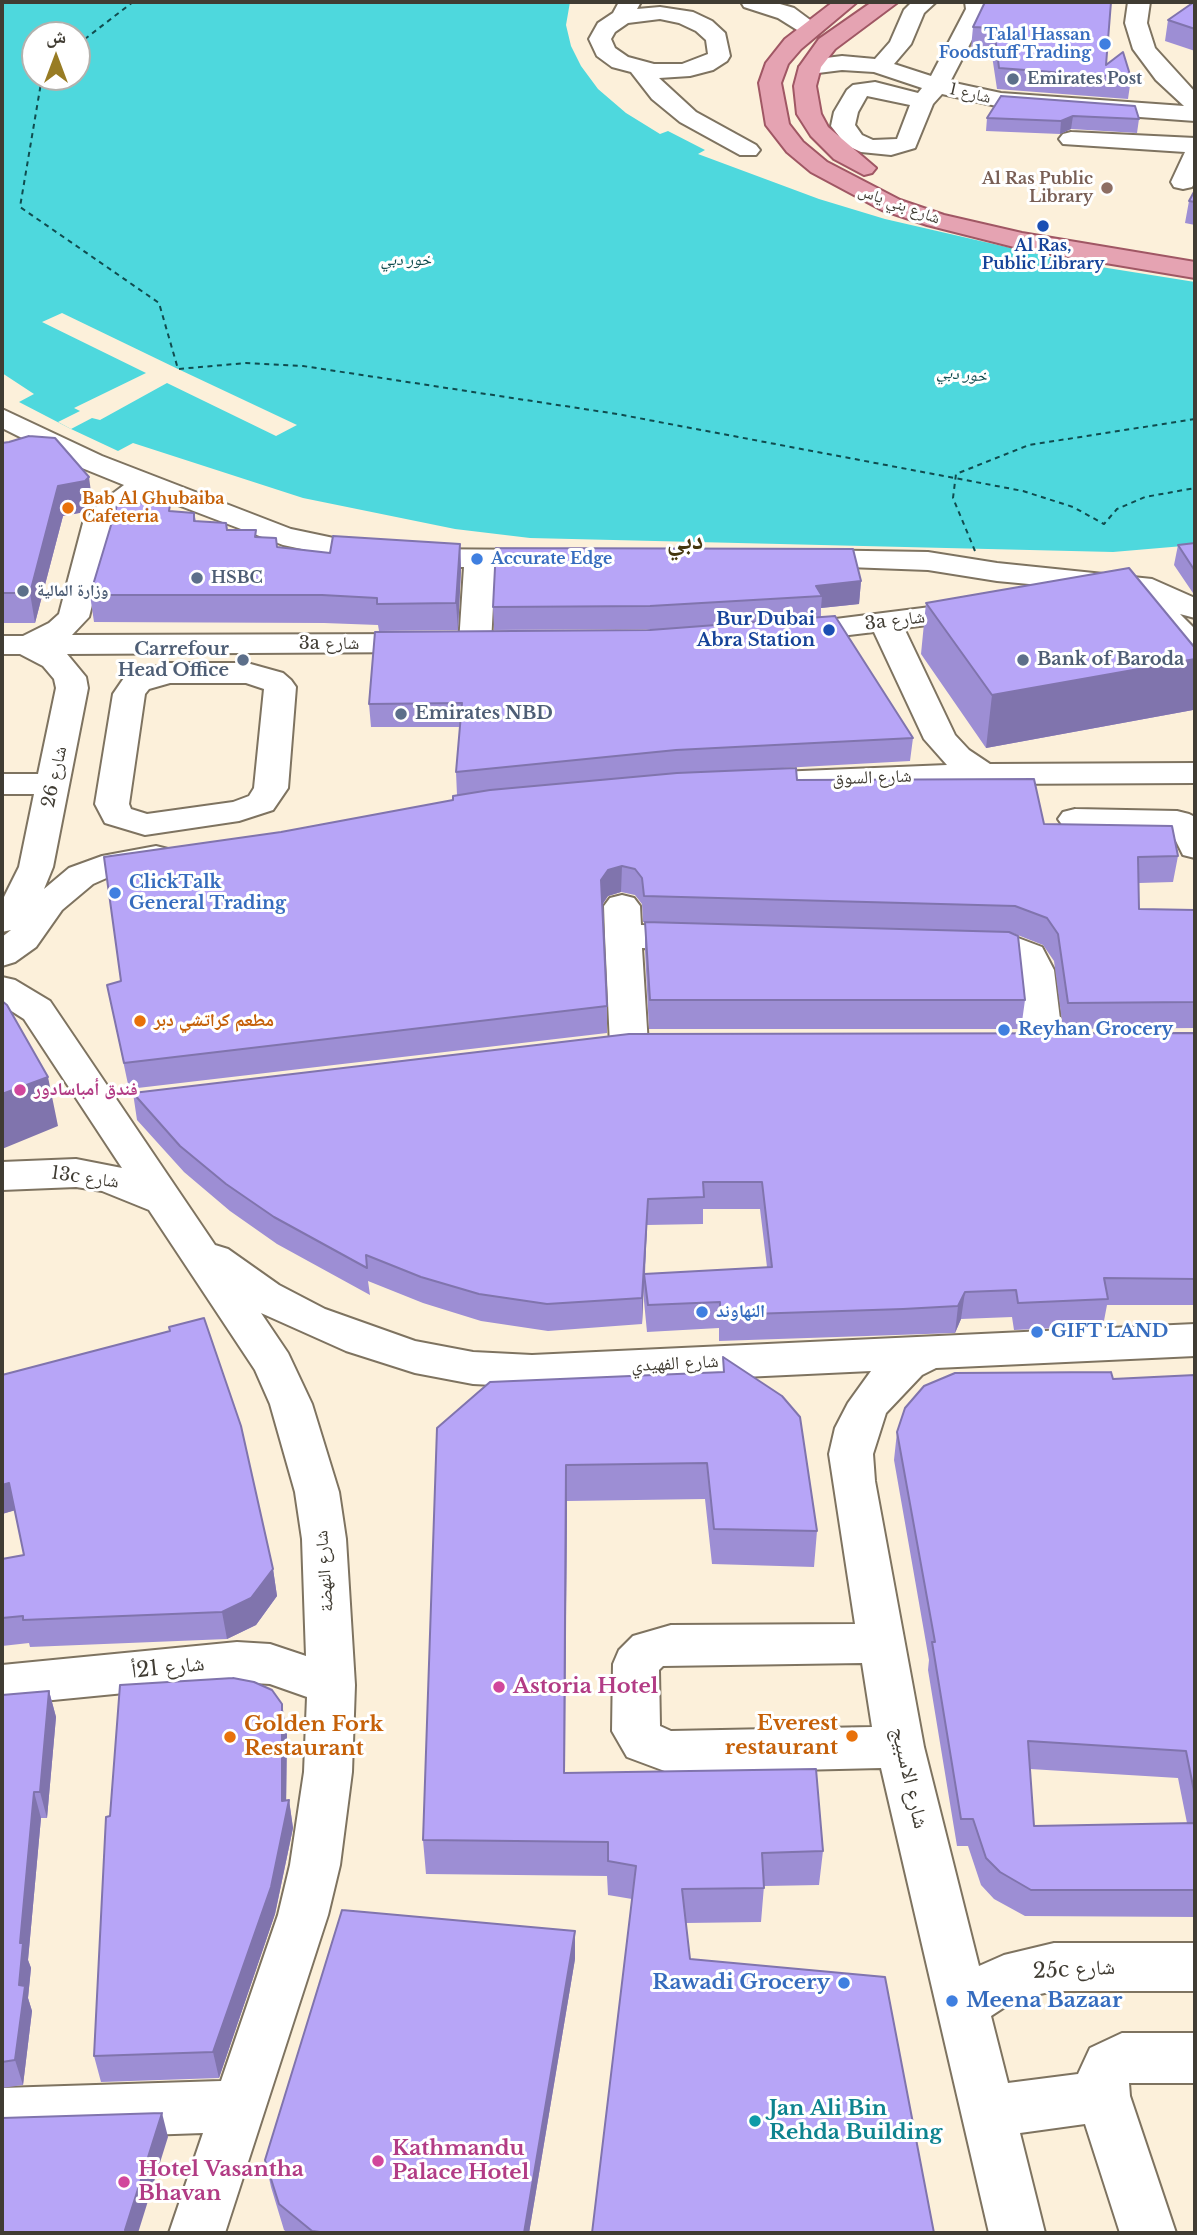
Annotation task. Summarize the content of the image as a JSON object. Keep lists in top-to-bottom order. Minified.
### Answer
{"streets":{"main road":["شارع بني ياس"],"street":["شارع 1","3a شارع","شارع 26","شارع السوق","13c شارع","شارع الفهيدي","شارع النهضة","شارع 21أ","شارع الاسبيج","25c شارع"]},"crossings":[["شارع 1","شارع بني ياس"],["3a شارع","شارع 26"],["13c شارع","شارع الفهيدي"],["13c شارع","شارع النهضة"],["شارع الفهيدي","شارع النهضة"],["شارع الفهيدي","شارع الاسبيج"],["شارع النهضة","شارع 21أ"],["شارع الاسبيج","25c شارع"]],"districts":["دبي"],"water":["خور دبي"],"places":["Talal Hassan Foodstuff Trading","Emirates Post","Al Ras Public Library","Al Ras, Public Library","Bab Al Ghubaiba Cafeteria","Accurate Edge","HSBC","وزارة المالية","Bur Dubai Abra Station","Carrefour Head Office","Bank of Baroda","Emirates NBD","ClickTalk General Trading","مطعم كراتشي دبر","Reyhan Grocery","فندق أمباسادور","النهاوند","GIFT LAND","Astoria Hotel","Everest restaurant","Golden Fork Restaurant","Rawadi Grocery","Meena Bazaar","Jan Ali Bin Rehda Building","Kathmandu Palace Hotel","Hotel Vasantha Bhavan"],"north":"top"}
